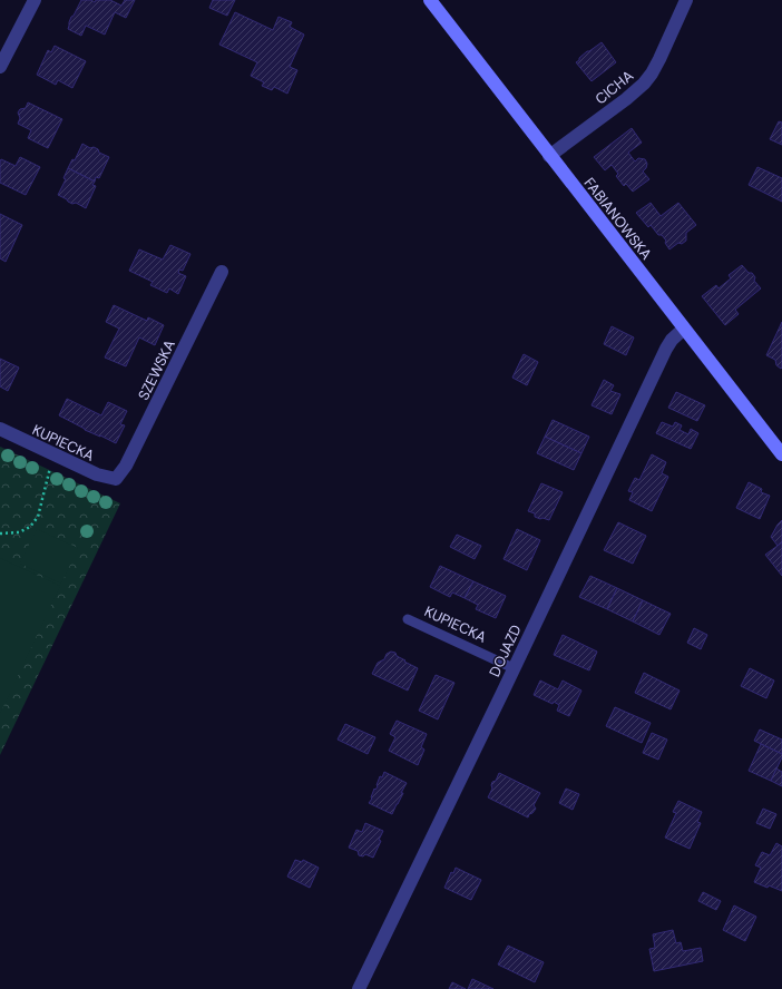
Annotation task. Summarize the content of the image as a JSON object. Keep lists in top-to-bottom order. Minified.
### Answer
{"streets":{"street":["CICHA","FABIANOWSKA","SZEWSKA","KUPIECKA","DOJAZD"]},"crossings":[["CICHA","FABIANOWSKA"],["FABIANOWSKA","DOJAZD"],["SZEWSKA","KUPIECKA"],["KUPIECKA","DOJAZD"]]}
